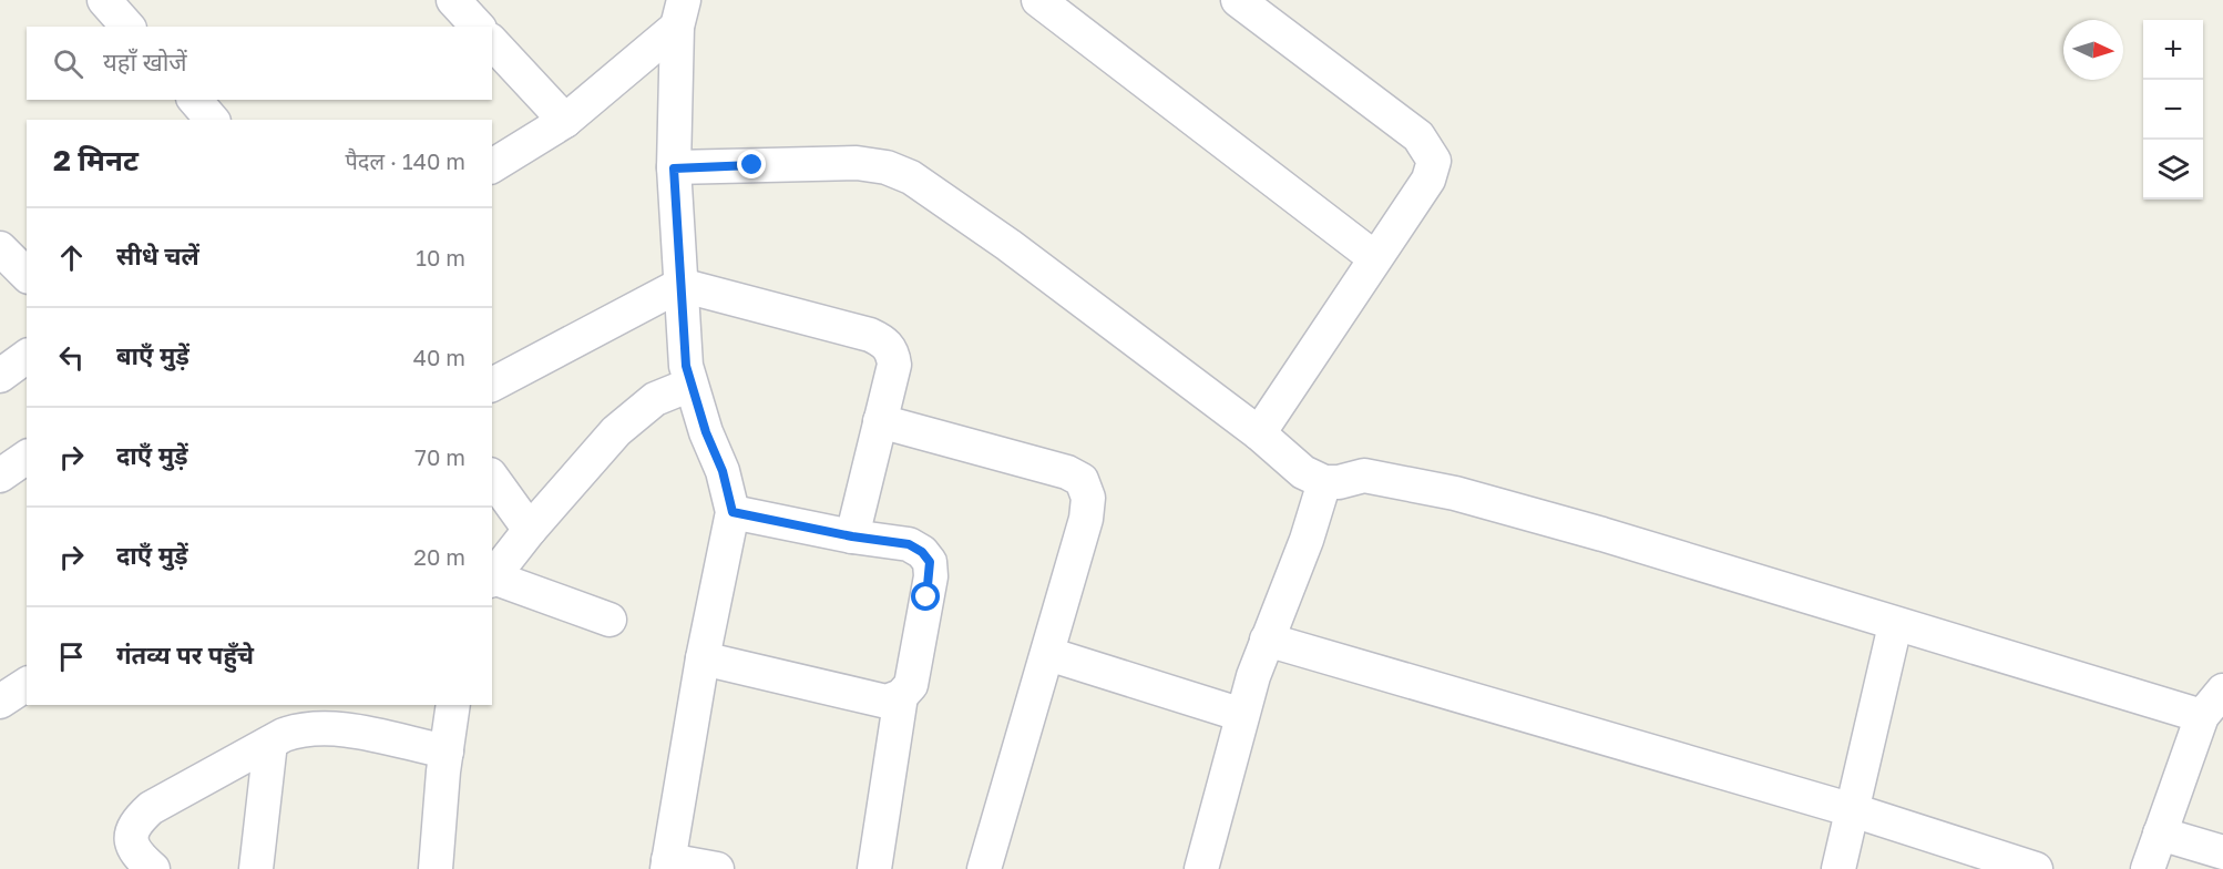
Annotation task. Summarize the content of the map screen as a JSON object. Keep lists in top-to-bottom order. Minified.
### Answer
{"north":"right","page":{"map_buttons":["+","−"],"search":"यहाँ खोजें","heading":["2 मिनट","पैदल · 140 m"],"list":[["सीधे चलें","10 m"],["बाएँ मुड़ें","40 m"],["दाएँ मुड़ें","70 m"],["दाएँ मुड़ें","20 m"],"गंतव्य पर पहुँचे"]}}
